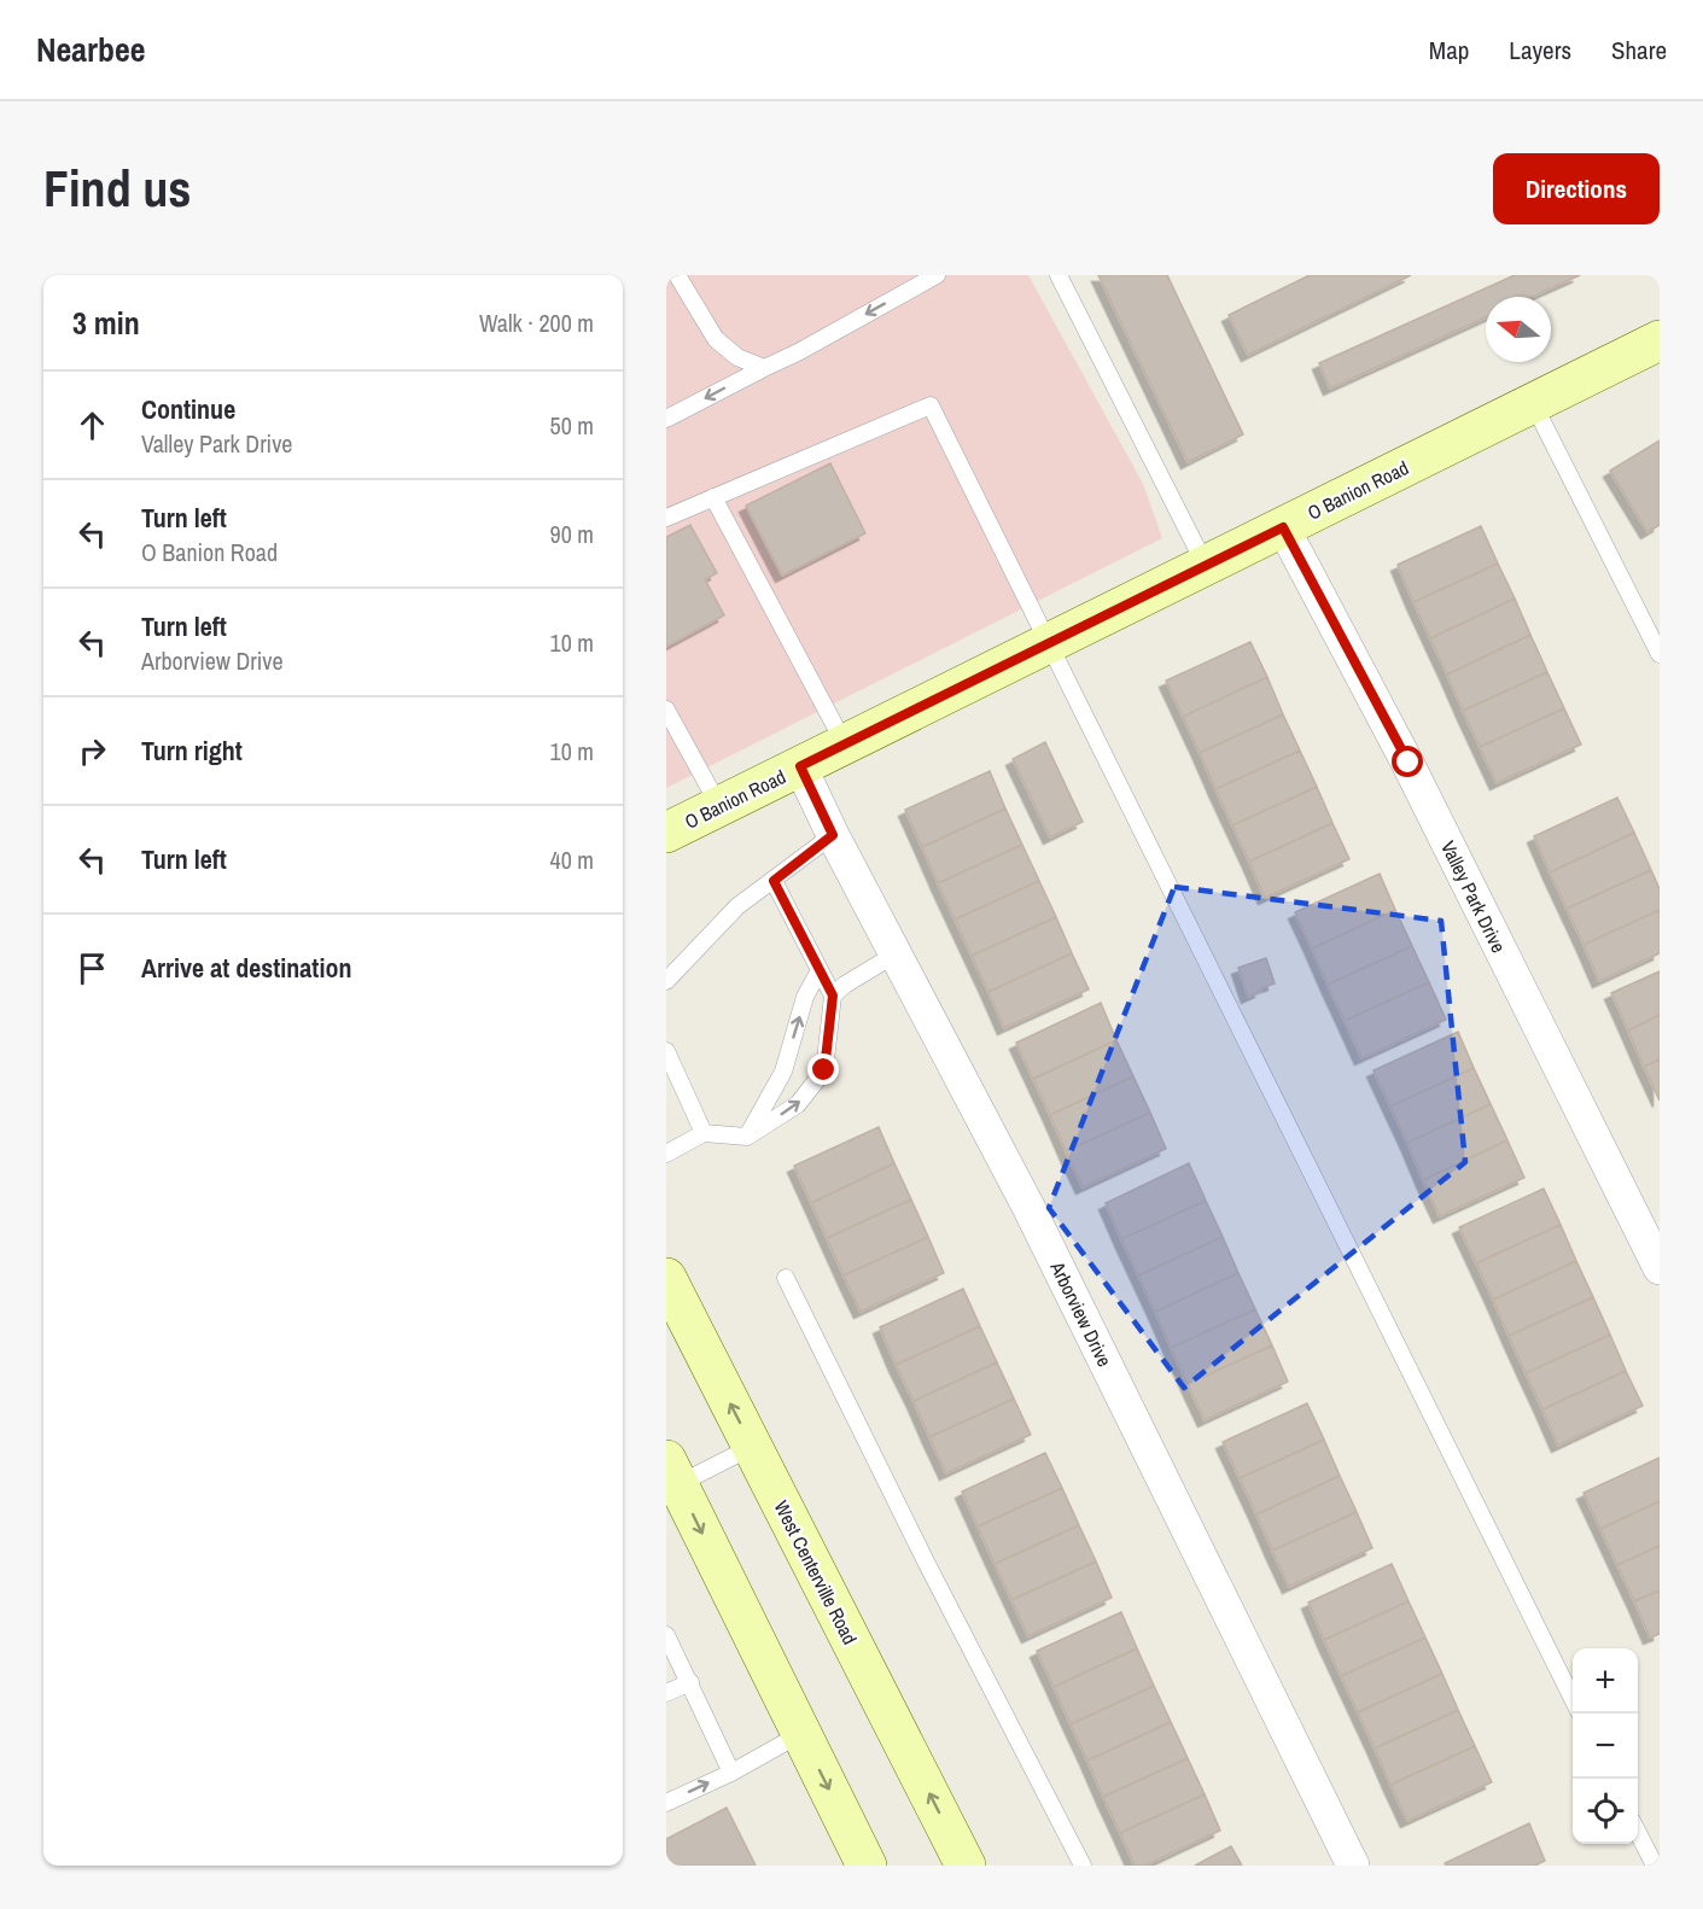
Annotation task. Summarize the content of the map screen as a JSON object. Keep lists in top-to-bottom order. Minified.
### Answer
{"streets":{"street":["O Banion Road","Valley Park Drive","Arborview Drive","West Centerville Road"]},"crossings":[["O Banion Road","Valley Park Drive"],["O Banion Road","Arborview Drive"]],"north":"left","page":{"header":"Nearbee","nav":["Map","Layers","Share"],"buttons":"Directions","title":"Find us","heading":["3 min","Walk · 200 m"],"list":[["Continue","Valley Park Drive","50 m"],["Turn left","O Banion Road","90 m"],["Turn left","Arborview Drive","10 m"],["Turn right","10 m"],["Turn left","40 m"],"Arrive at destination"],"map_buttons":["+","−"]}}
